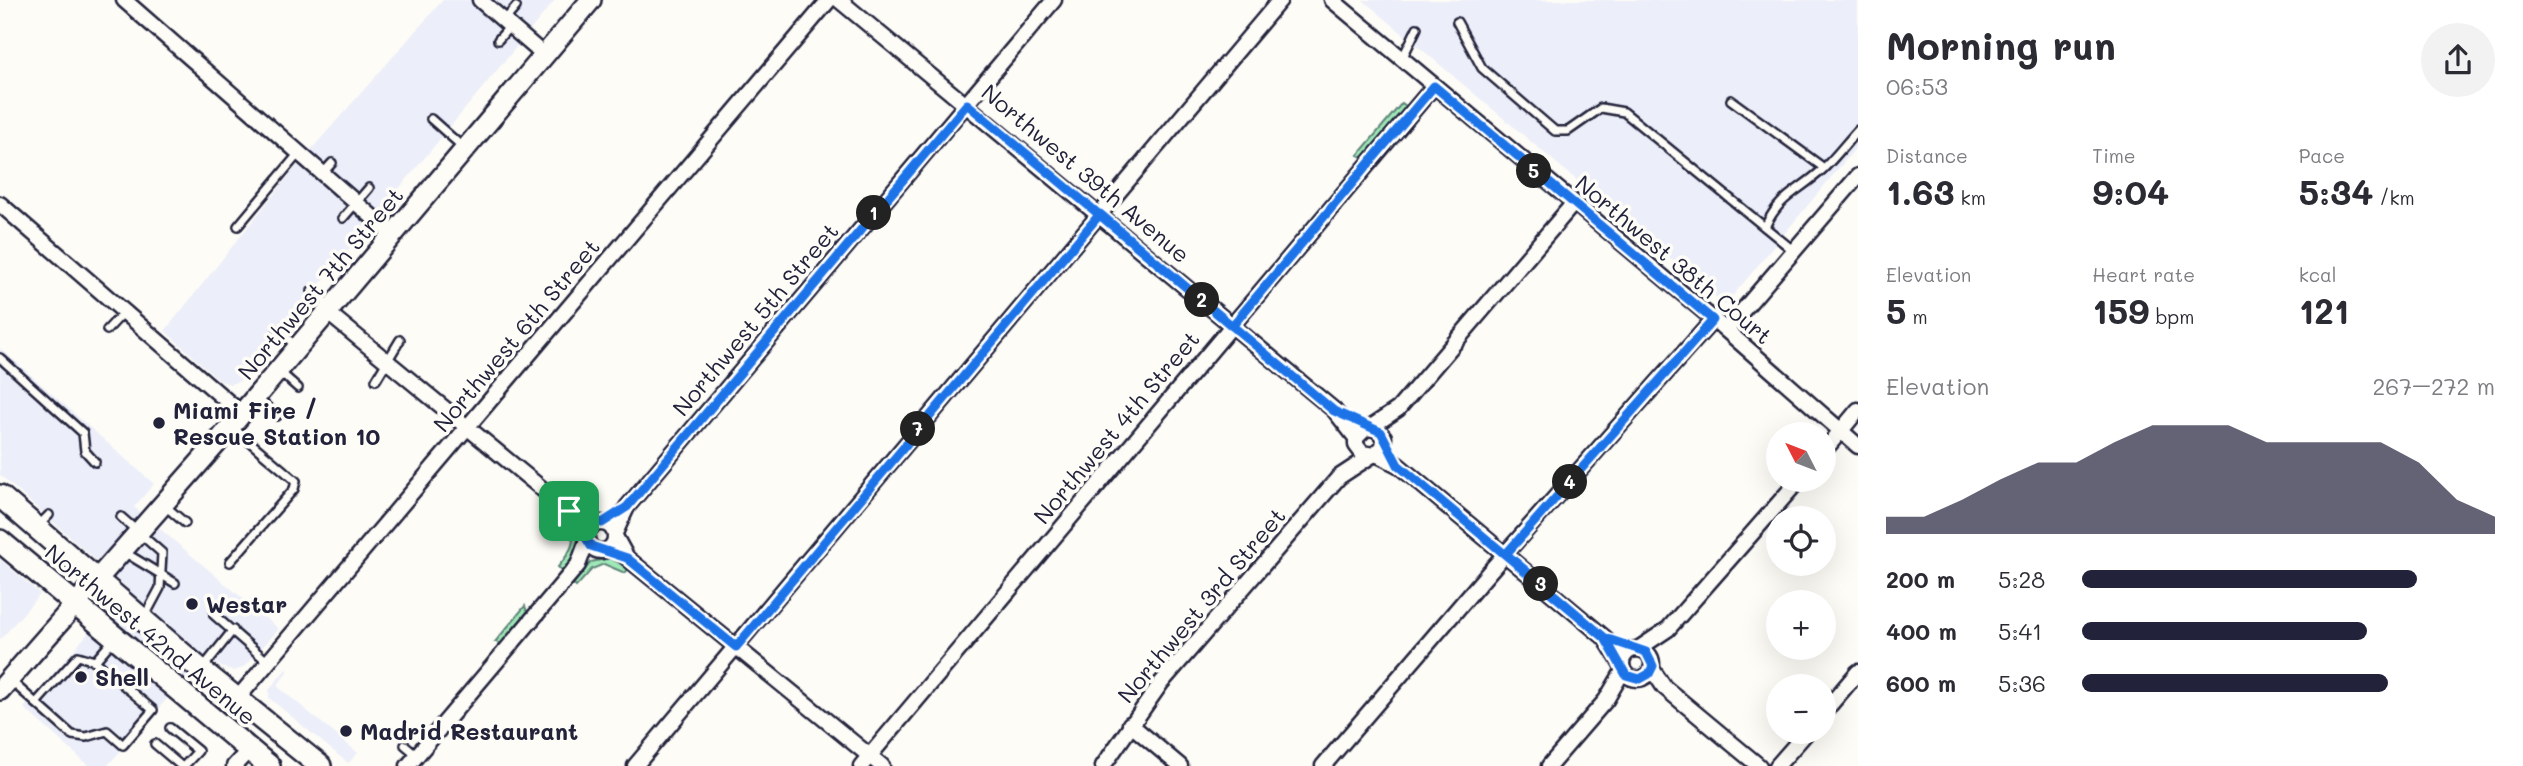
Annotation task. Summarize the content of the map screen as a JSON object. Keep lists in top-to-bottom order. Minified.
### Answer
{"streets":{"main road":["Northwest 7th Street","Northwest 42nd Avenue"],"street":["Northwest 39th Avenue","Northwest 38th Court","Northwest 5th Street","Northwest 6th Street","Northwest 4th Street","Northwest 3rd Street"]},"crossings":[["Northwest 39th Avenue","Northwest 5th Street"],["Northwest 39th Avenue","Northwest 4th Street"],["Northwest 39th Avenue","Northwest 3rd Street"],["Northwest 38th Court","Northwest 4th Street"],["Northwest 38th Court","Northwest 3rd Street"],["Northwest 7th Street","Northwest 42nd Avenue"],["Northwest 6th Street","Northwest 42nd Avenue"]],"places":["Miami Fire / Rescue Station 10","Westar","Shell","Madrid Restaurant"],"north":"top left","page":{"heading":["Morning run","06:53"],"stats":[["Distance","1.63 km"],["Time","9:04"],["Pace","5:34 /km"],["Elevation","5 m"],["Heart rate","159 bpm"],["kcal","121"]],"pins":["5","1","2","7","4","3"],"chart":["Elevation","267–272 m"],"map_buttons":["+","−"],"list":[{"name":"200 m","note":"5:28"},{"name":"400 m","note":"5:41"},{"name":"600 m","note":"5:36"}]}}
